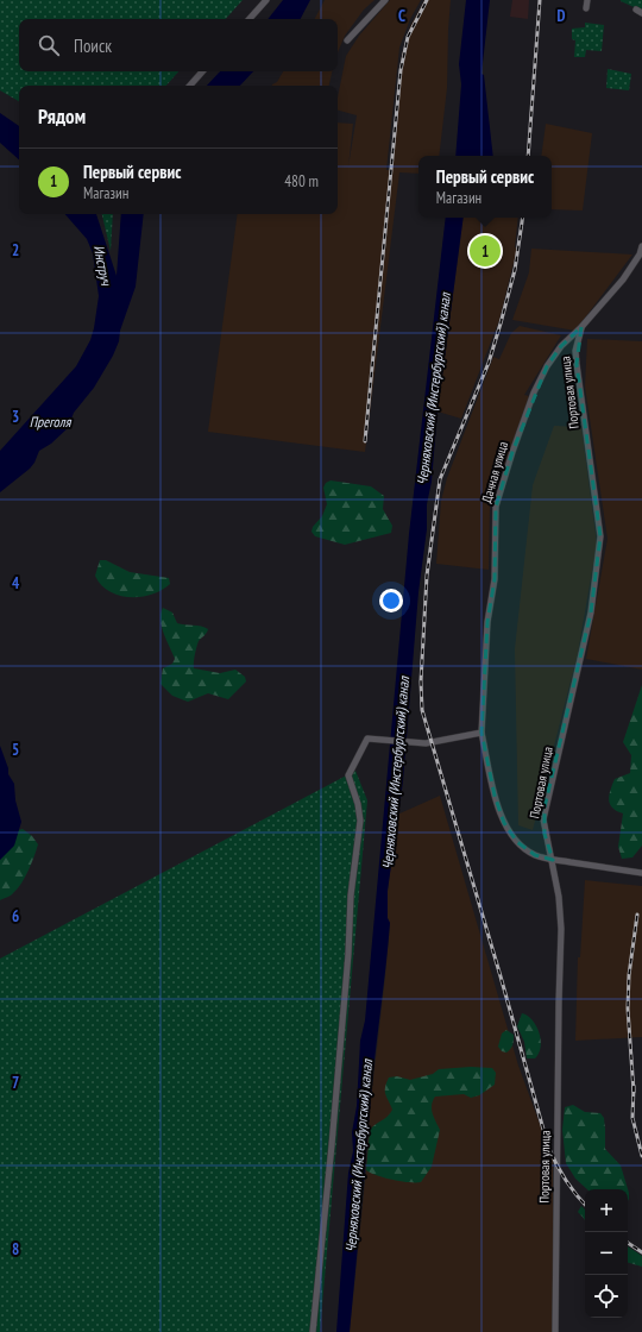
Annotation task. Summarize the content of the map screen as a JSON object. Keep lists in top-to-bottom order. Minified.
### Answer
{"streets":{"street":["Портовая улица","Дачная улица"]},"crossings":[["Портовая улица","Дачная улица"]],"water":["Инструч","Черняховский (Инстербургский) канал","Преголя"],"page":{"search":"Поиск","heading":"Рядом","list":[{"mark":"1","name":"Первый сервис","note":"Магазин","value":"480 m"}],"popup":["Первый сервис","Магазин"],"pins":"1","map_buttons":["+","−"]},"grid":{"columns":["C","D"],"rows":["2","3","4","5","6","7","8"]}}
